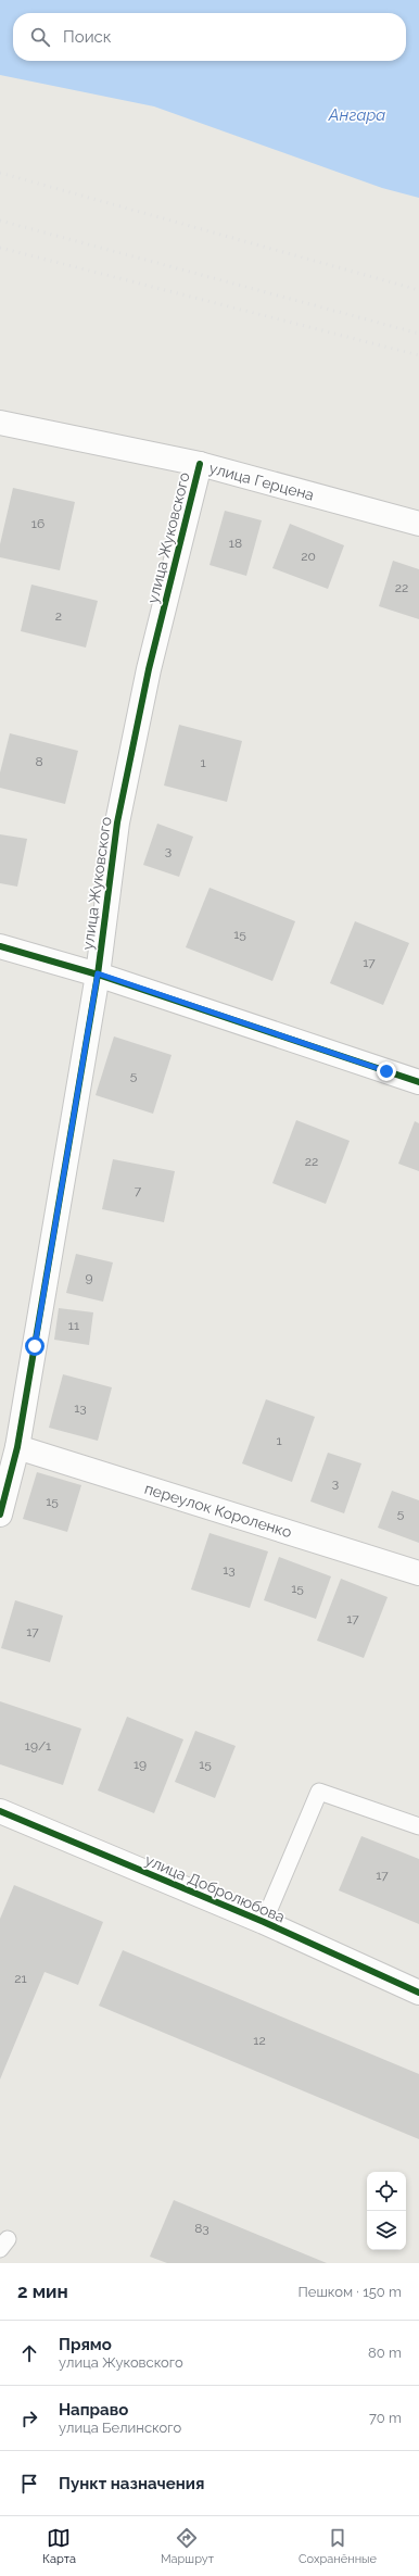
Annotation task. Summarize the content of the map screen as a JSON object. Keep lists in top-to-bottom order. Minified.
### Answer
{"streets":{"street":["улица Герцена","улица Жуковского","переулок Короленко","улица Добролюбова"]},"crossings":[["улица Герцена","улица Жуковского"],["улица Жуковского","переулок Короленко"]],"water":["Ангара"],"house_numbers":["16","18","20","22","2","8","1","3","15","17","5","22","7","9","11","13","1","3","15","5","13","15","17","17","19/1","19","15","17","21","12","83"],"page":{"search":"Поиск","heading":["2 мин","Пешком · 150 m"],"list":[["Прямо","улица Жуковского","80 m"],["Направо","улица Белинского","70 m"],"Пункт назначения"],"nav":["Карта","Маршрут","Сохранённые"]}}
